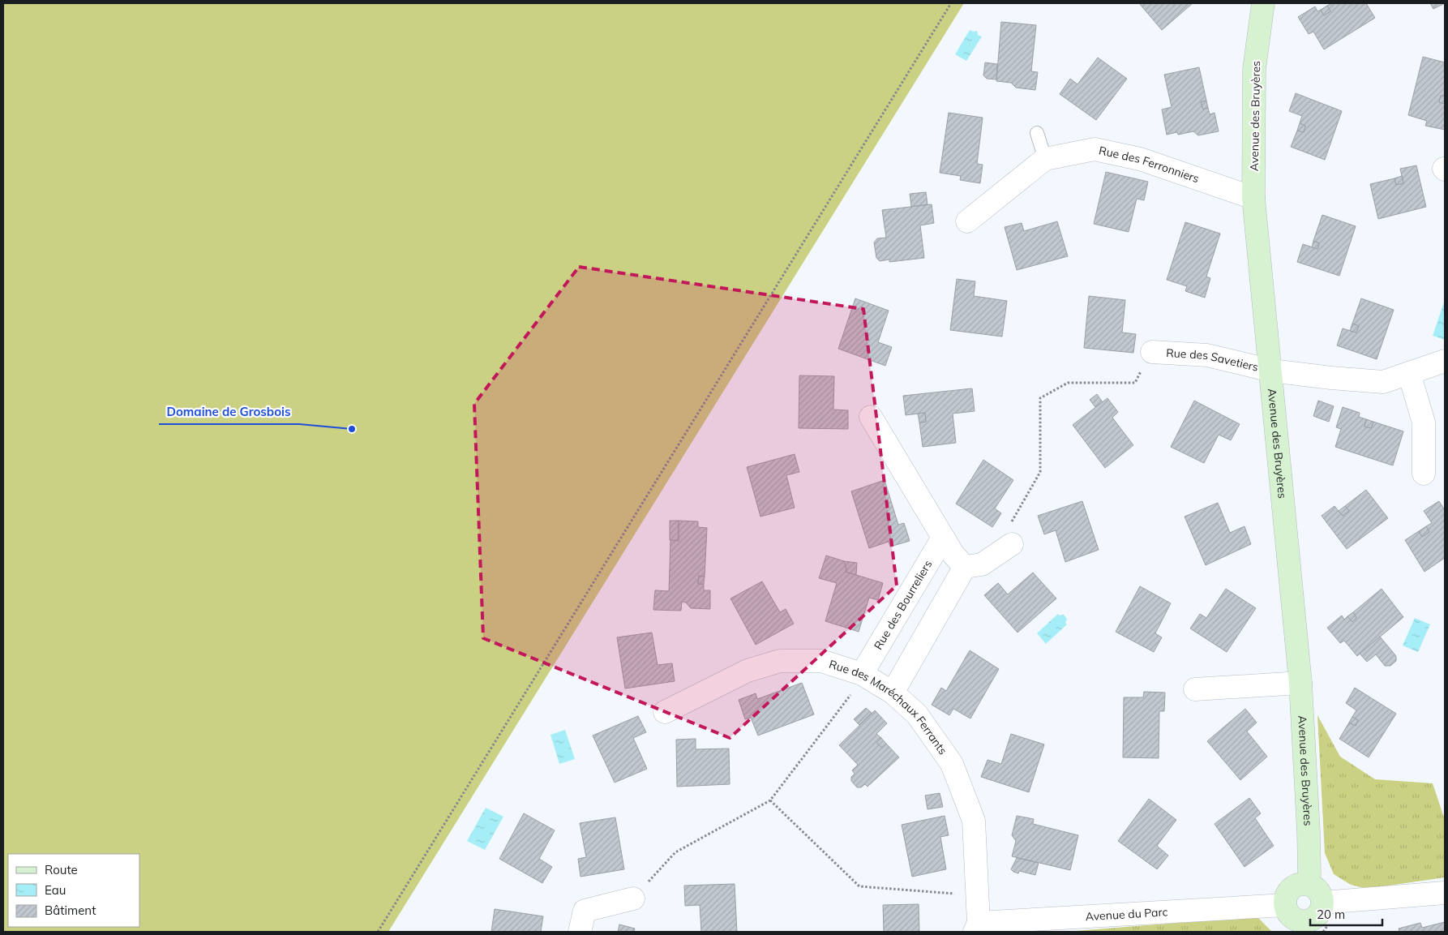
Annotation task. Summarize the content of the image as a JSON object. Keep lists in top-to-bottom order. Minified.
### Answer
{"streets":{"street":["Avenue des Bruyères","Rue des Ferronniers","Rue des Savetiers","Rue des Bourreliers","Rue des Maréchaux Ferrants","Avenue du Parc"]},"crossings":[["Avenue des Bruyères","Rue des Ferronniers"],["Avenue des Bruyères","Rue des Savetiers"],["Avenue des Bruyères","Avenue du Parc"],["Rue des Bourreliers","Rue des Maréchaux Ferrants"],["Rue des Maréchaux Ferrants","Avenue du Parc"]],"places":["Domaine de Grosbois"],"legend":["Route","Eau","Bâtiment"],"scale_bar":"20 m"}
